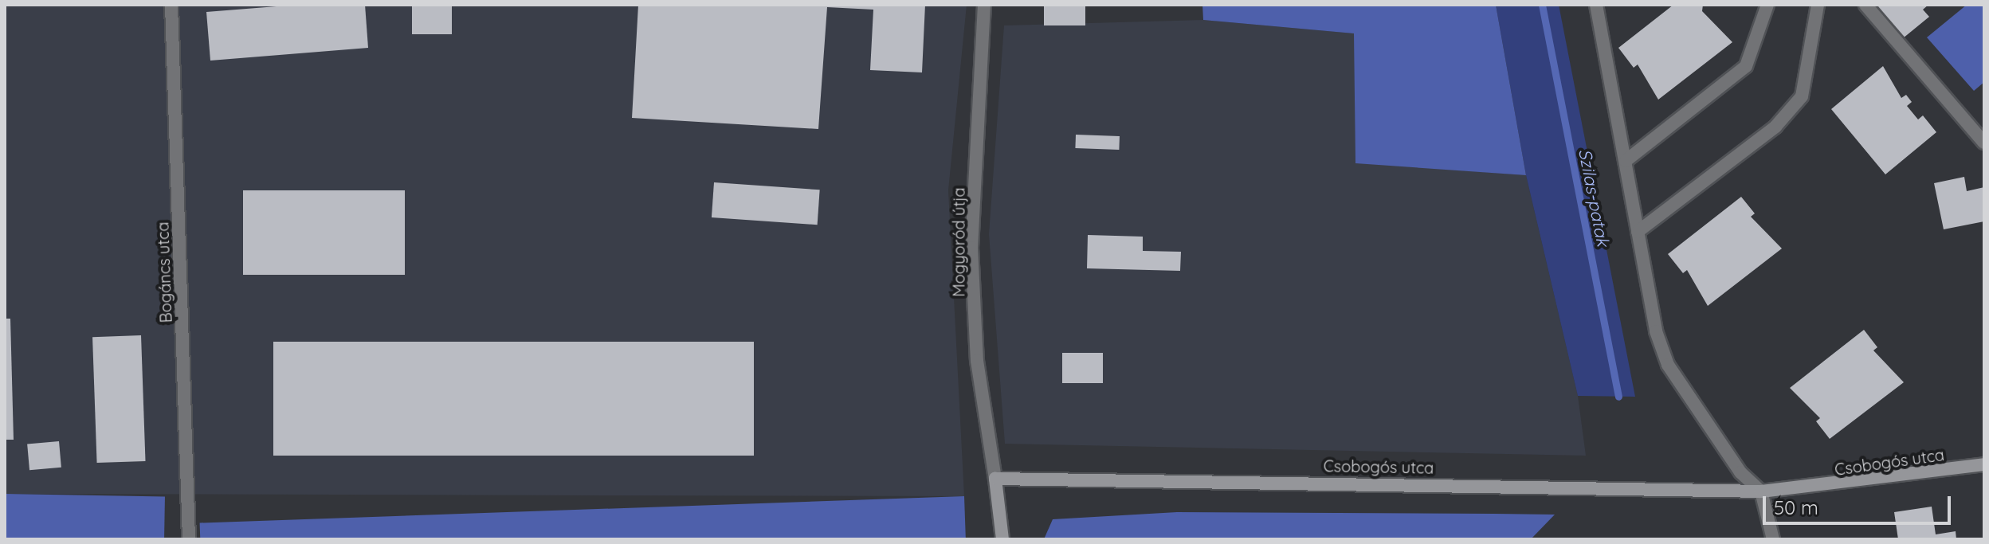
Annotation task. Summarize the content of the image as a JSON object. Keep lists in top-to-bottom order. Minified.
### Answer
{"streets":{"street":["Mogyoród útja","Bogáncs utca","Csobogós utca"]},"crossings":[["Mogyoród útja","Csobogós utca"]],"water":["Szilas-patak"],"scale_bar":"50 m"}
